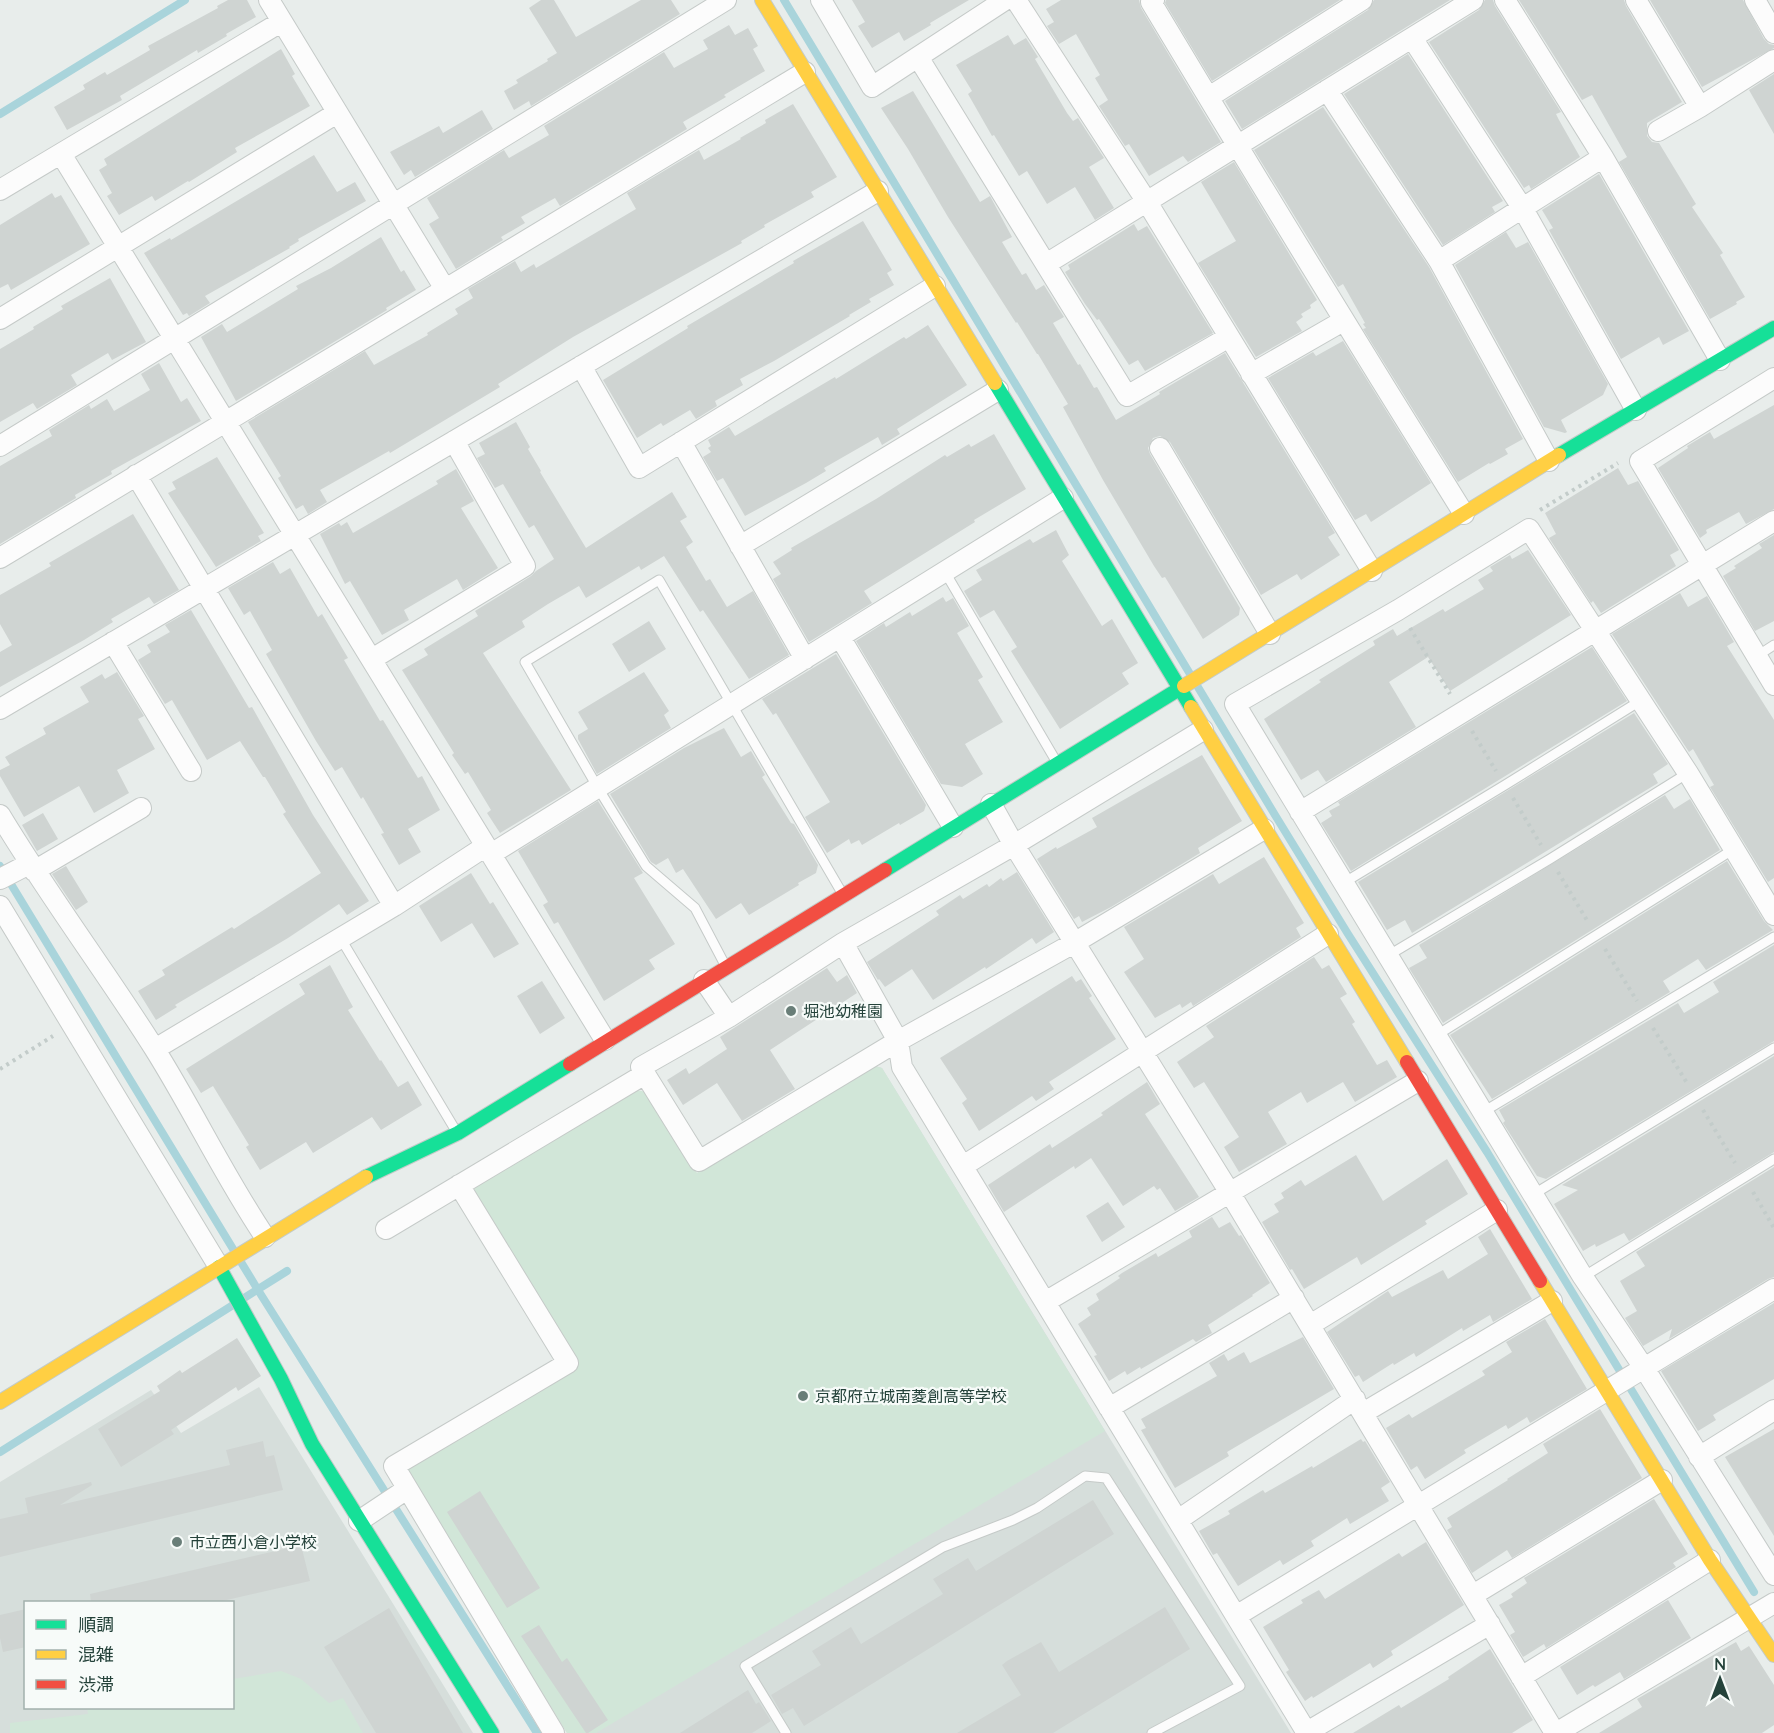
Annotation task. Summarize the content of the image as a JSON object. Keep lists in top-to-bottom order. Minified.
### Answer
{"places":["堀池幼稚園","京都府立城南菱創高等学校","市立西小倉小学校"],"legend":["順調","混雑","渋滞"],"north":"top"}
